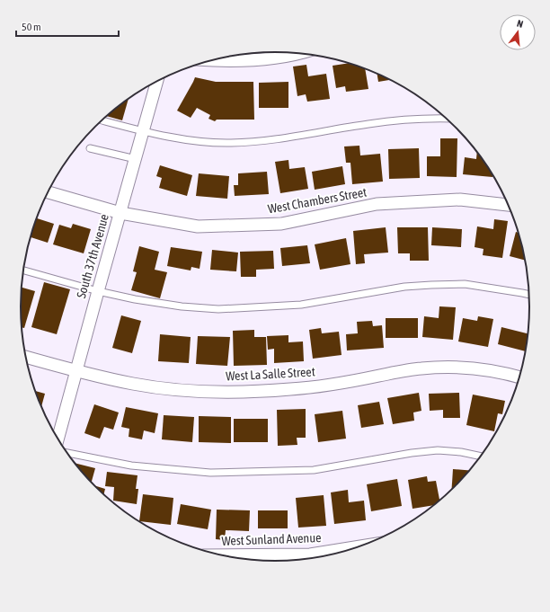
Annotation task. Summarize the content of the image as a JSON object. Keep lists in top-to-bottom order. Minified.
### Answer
{"streets":{"street":["West Chambers Street","South 37th Avenue","West La Salle Street","West Sunland Avenue"]},"crossings":[["West Chambers Street","South 37th Avenue"],["South 37th Avenue","West La Salle Street"]],"scale_bar":"50 m","north":"top"}
